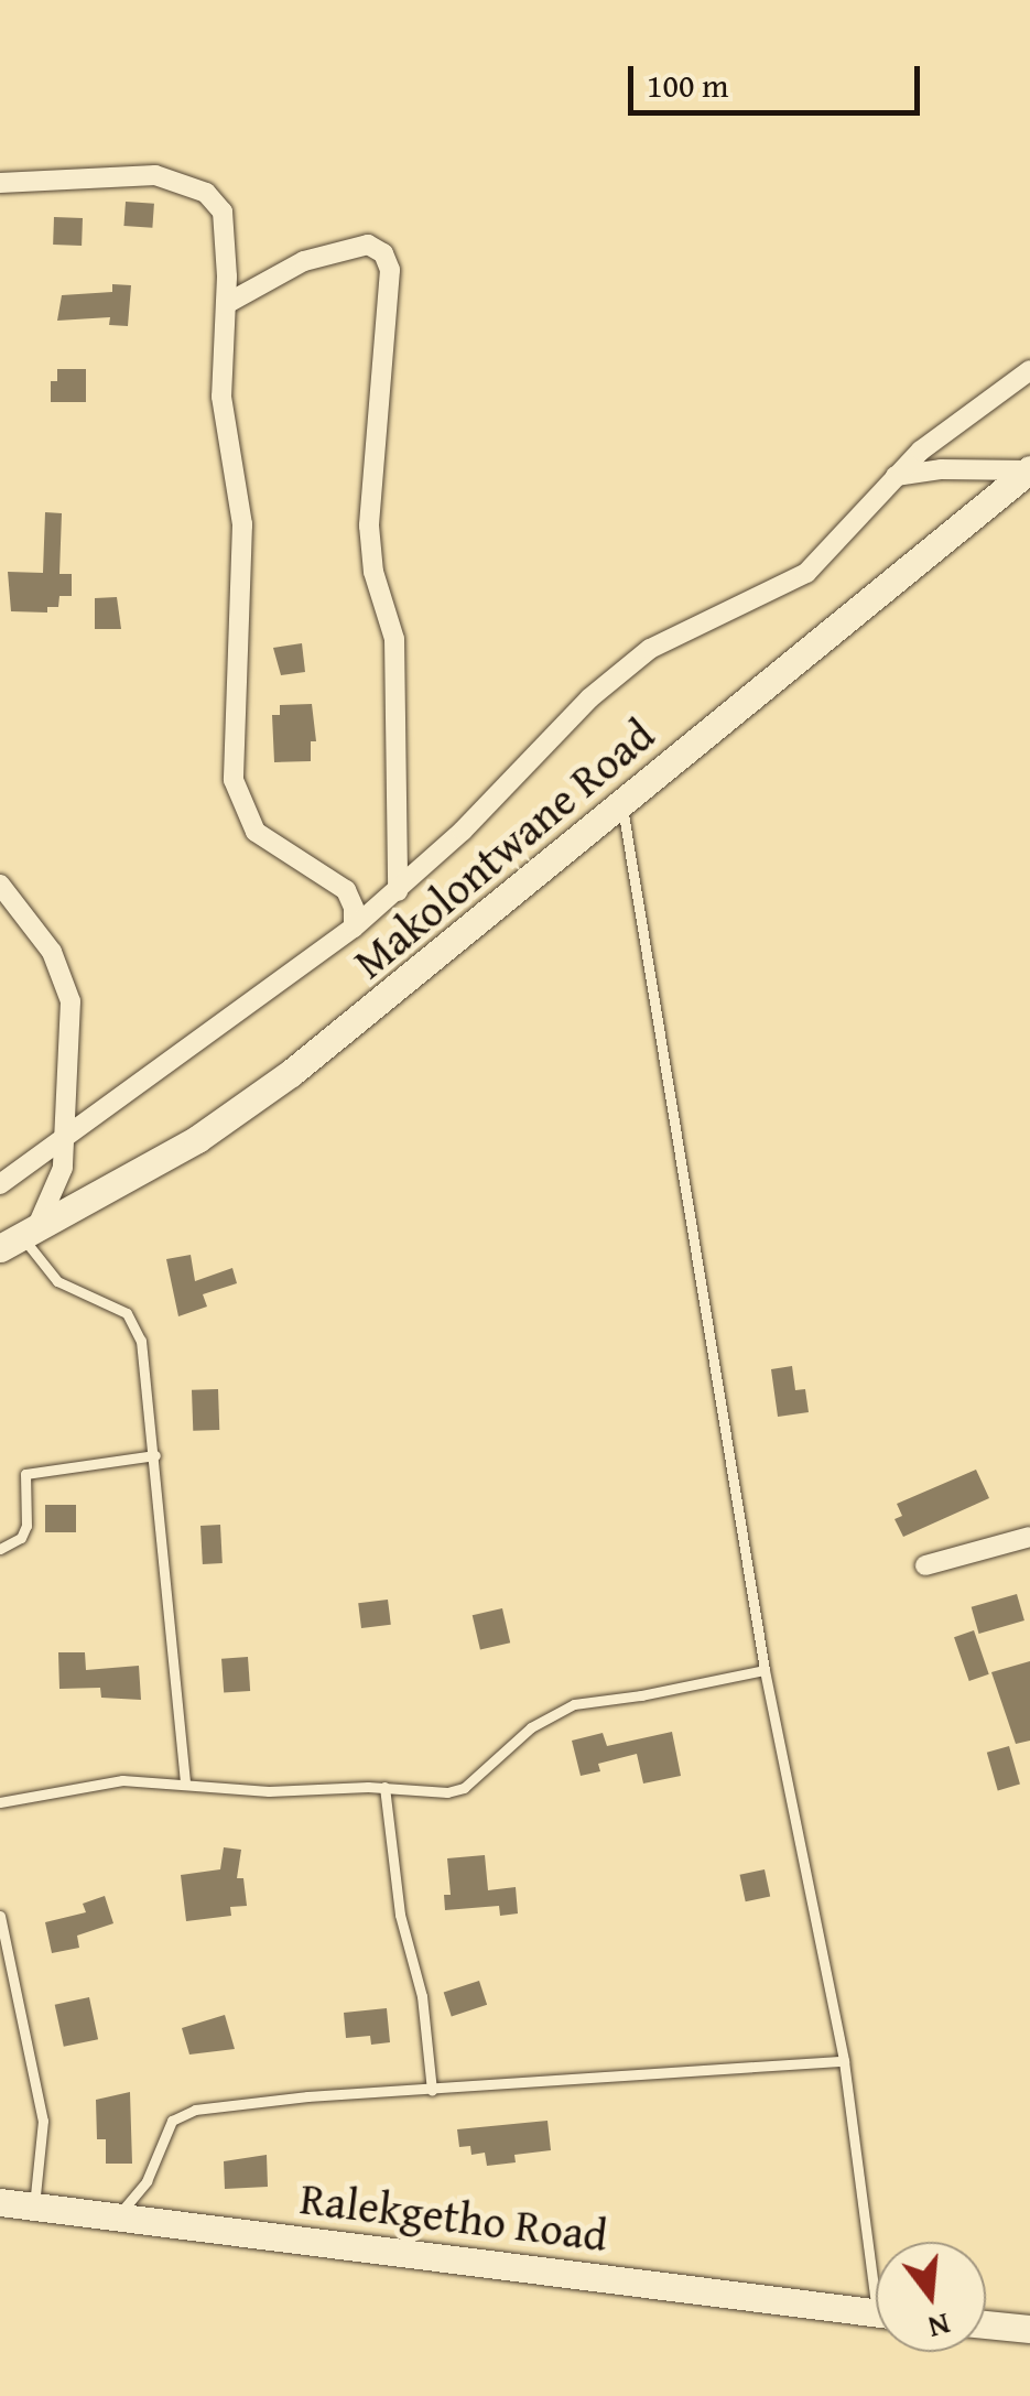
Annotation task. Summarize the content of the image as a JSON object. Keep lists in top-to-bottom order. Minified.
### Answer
{"streets":{"main road":["Makolontwane Road","Ralekgetho Road"]},"scale_bar":"100 m","north":"bottom"}
